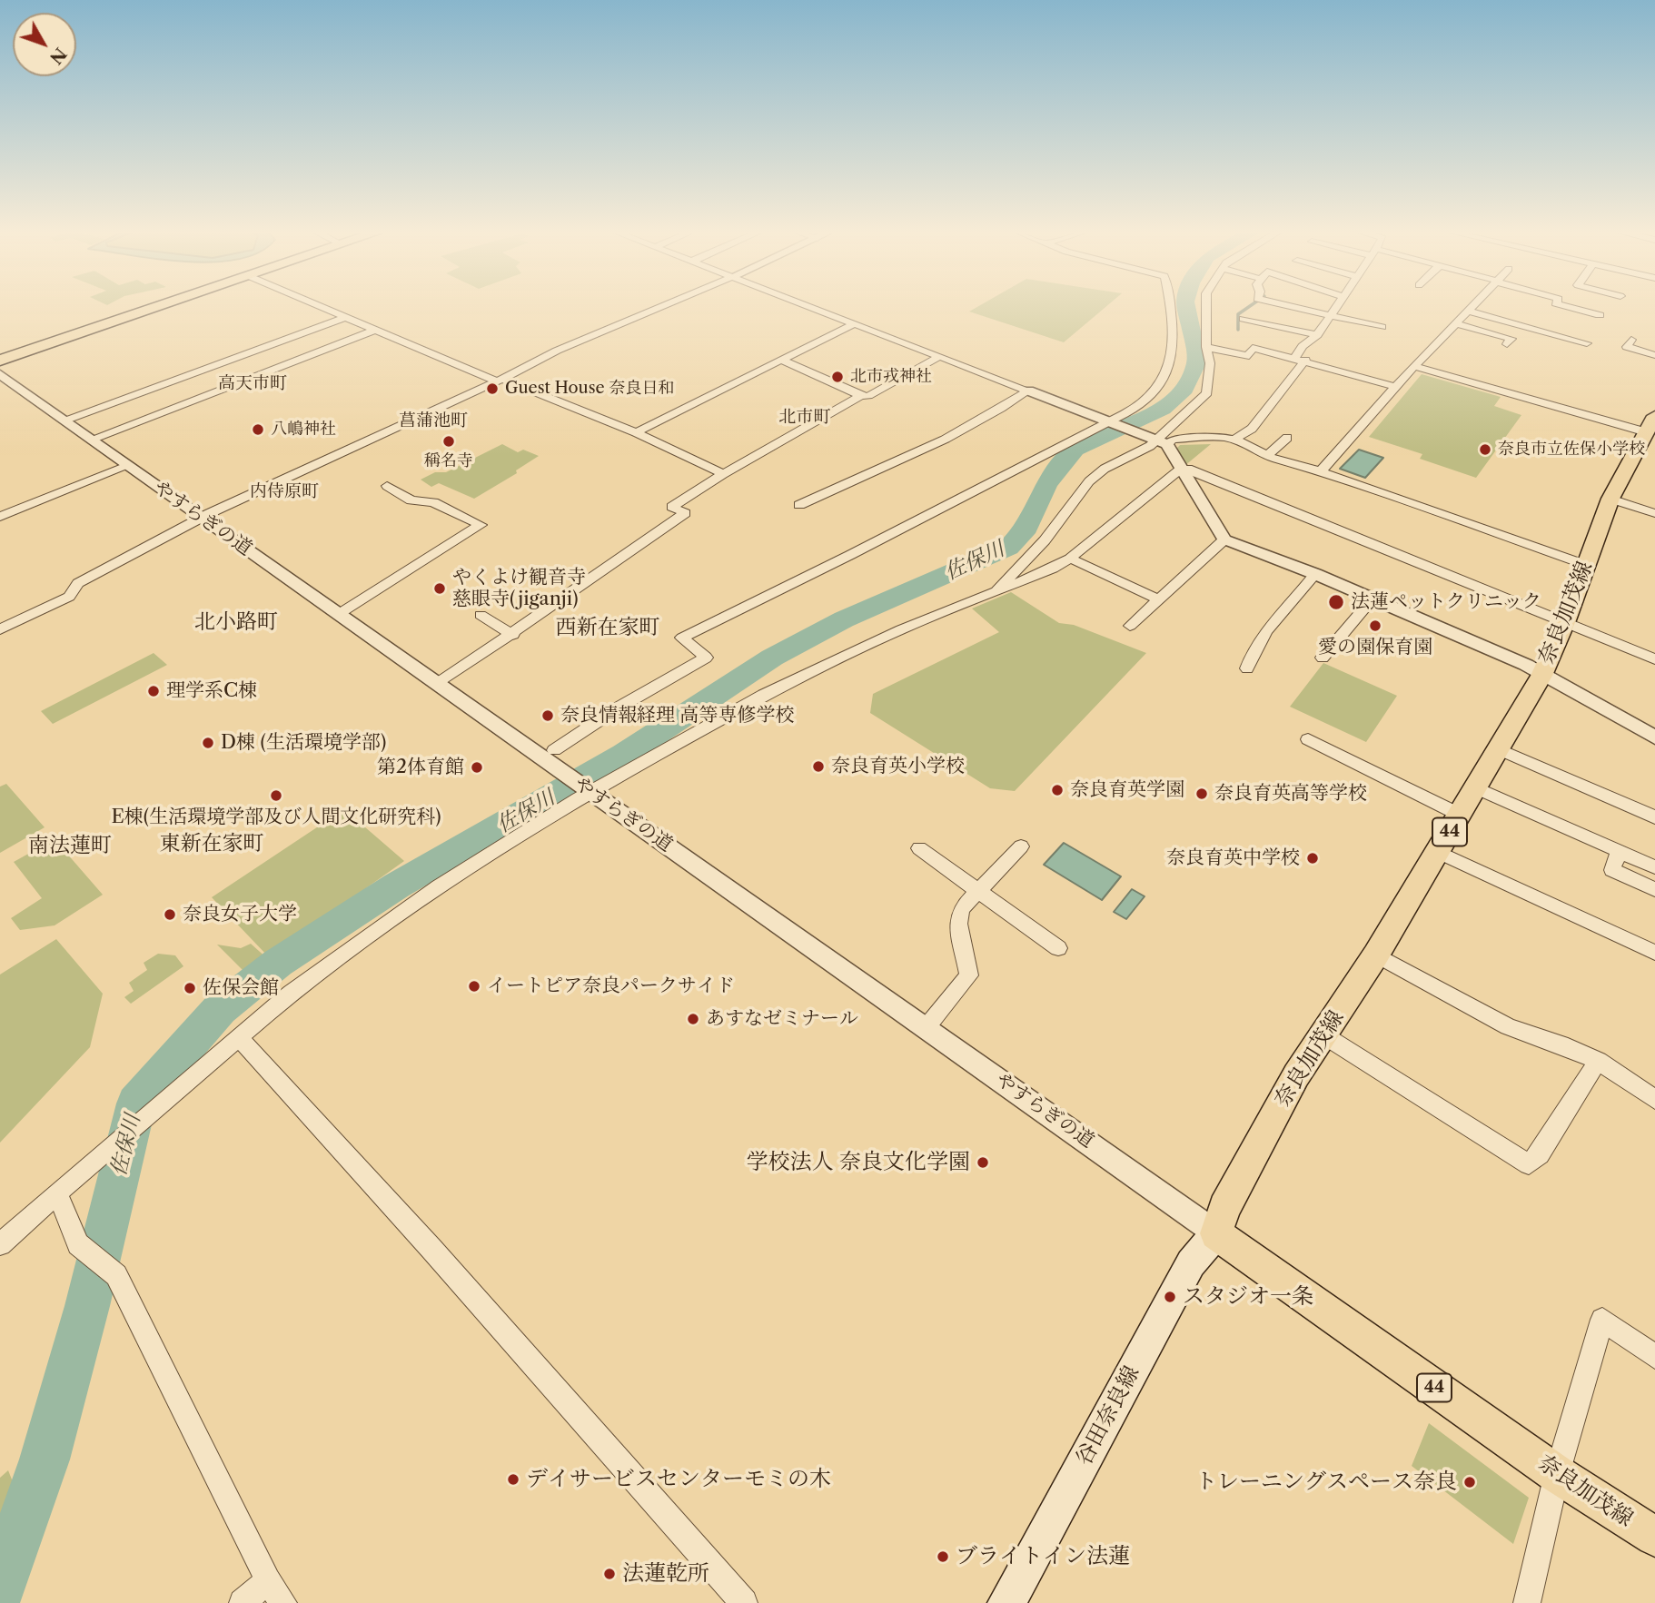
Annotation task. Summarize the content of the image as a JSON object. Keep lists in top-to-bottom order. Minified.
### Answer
{"streets":{"main road":["奈良加茂線","44","谷田奈良線"],"street":["やすらぎの道"]},"crossings":[["やすらぎの道","奈良加茂線"],["やすらぎの道","谷田奈良線"],["奈良加茂線","谷田奈良線"]],"districts":["高天市町","北市町","菖蒲池町","内侍原町","北小路町","西新在家町","東新在家町","南法蓮町"],"water":["佐保川"],"places":["北市戎神社","Guest House 奈良日和","八嶋神社","稱名寺","奈良市立佐保小学校","やくよけ観音寺 慈眼寺(jiganji)","法蓮ペットクリニック","愛の園保育園","理学系C棟","奈良情報経理 高等専修学校","D棟 (生活環境学部)","奈良育英小学校","第2体育館","奈良育英学園","奈良育英高等学校","E棟(生活環境学部及び人間文化研究科)","奈良育英中学校","奈良女子大学","イートピア奈良パークサイド","佐保会館","あすなゼミナール","学校法人 奈良文化学園","スタジオ一条","デイサービスセンターモミの木","トレーニングスペース奈良","ブライトイン法蓮","法蓮乾所"],"north":"bottom right"}
